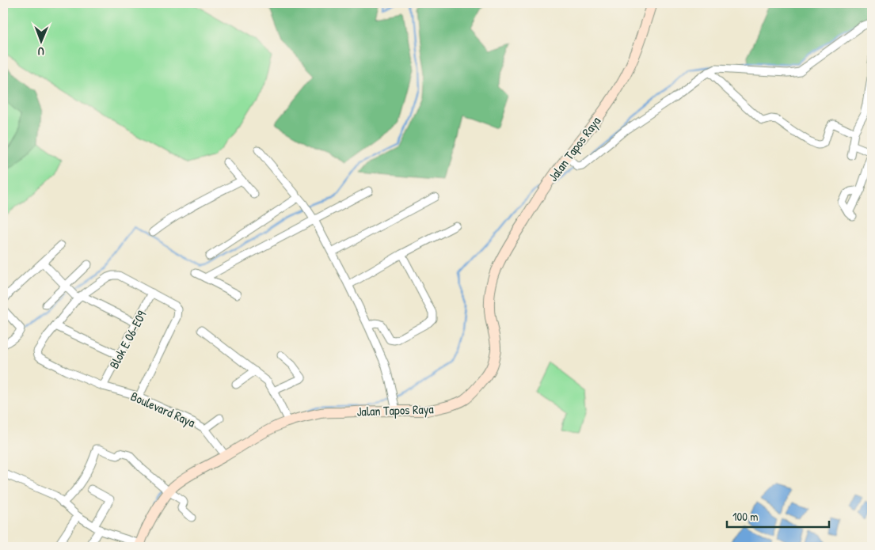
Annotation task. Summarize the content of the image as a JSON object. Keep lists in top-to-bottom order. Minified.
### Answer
{"streets":{"main road":["Jalan Tapos Raya"],"street":["Blok E 06-E09","Boulevard Raya"]},"crossings":[["Blok E 06-E09","Boulevard Raya"]],"scale_bar":"100 m","north":"bottom"}
